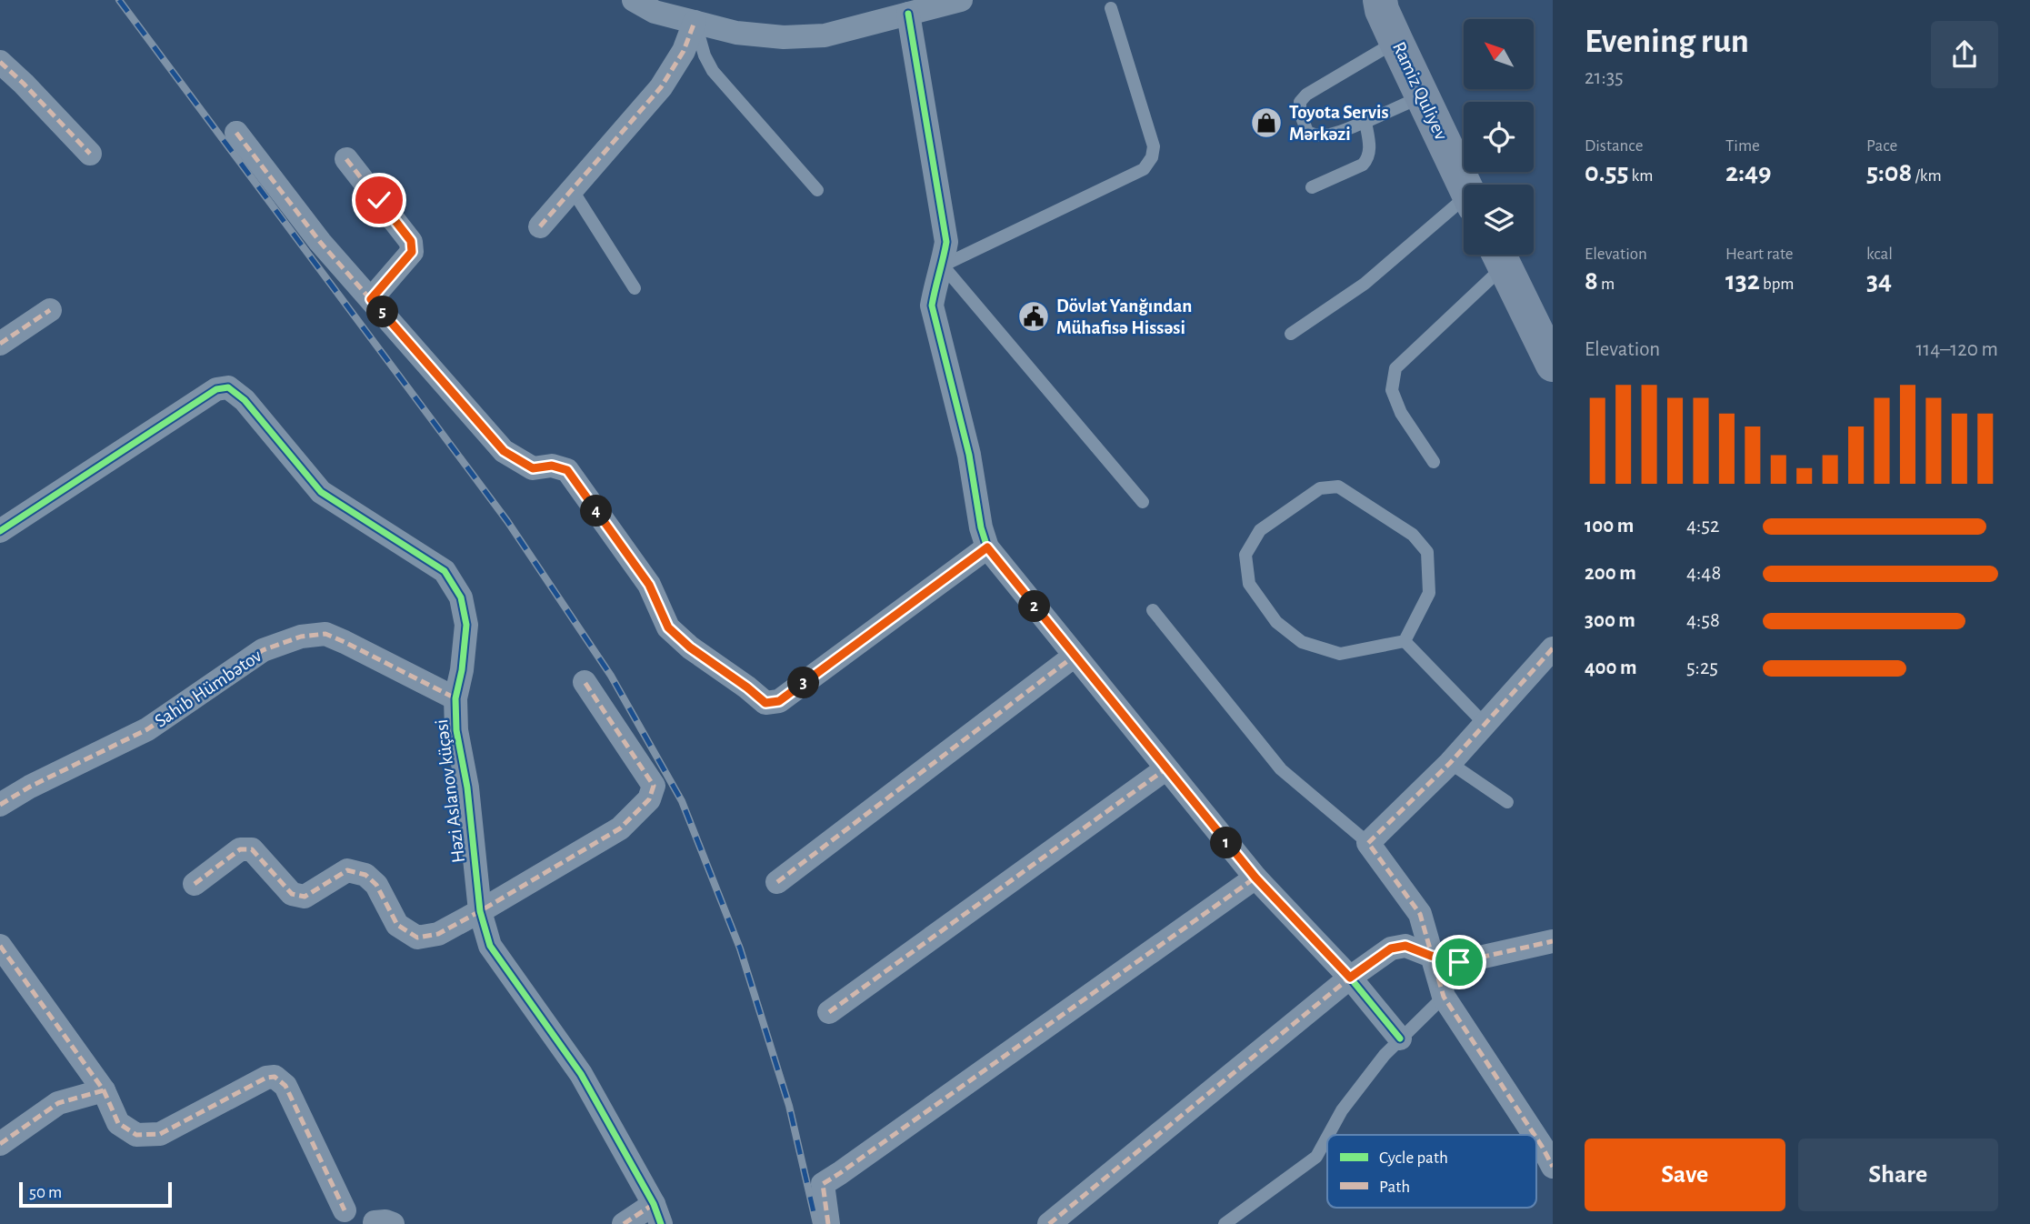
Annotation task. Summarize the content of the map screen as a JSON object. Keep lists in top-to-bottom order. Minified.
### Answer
{"streets":{"main road":["Ramiz Quliyev"],"street":["Sahib Hümbətov","Həzi Aslanov küçəsi"]},"crossings":[["Sahib Hümbətov","Həzi Aslanov küçəsi"]],"places":{"shop":["Toyota Servis Mərkəzi"],"public building":["Dövlət Yanğından Mühafisə Hissəsi"]},"legend":["Cycle path","Path"],"scale_bar":"50 m","north":"top left","page":{"heading":["Evening run","21:35"],"stats":[["Distance","0.55 km"],["Time","2:49"],["Pace","5:08 /km"],["Elevation","8 m"],["Heart rate","132 bpm"],["kcal","34"]],"pins":["5","4","2","3","1"],"chart":["Elevation","114–120 m"],"list":[{"name":"100 m","note":"4:52"},{"name":"200 m","note":"4:48"},{"name":"300 m","note":"4:58"},{"name":"400 m","note":"5:25"}],"buttons":["Save","Share"],"scale":"50 m"}}
